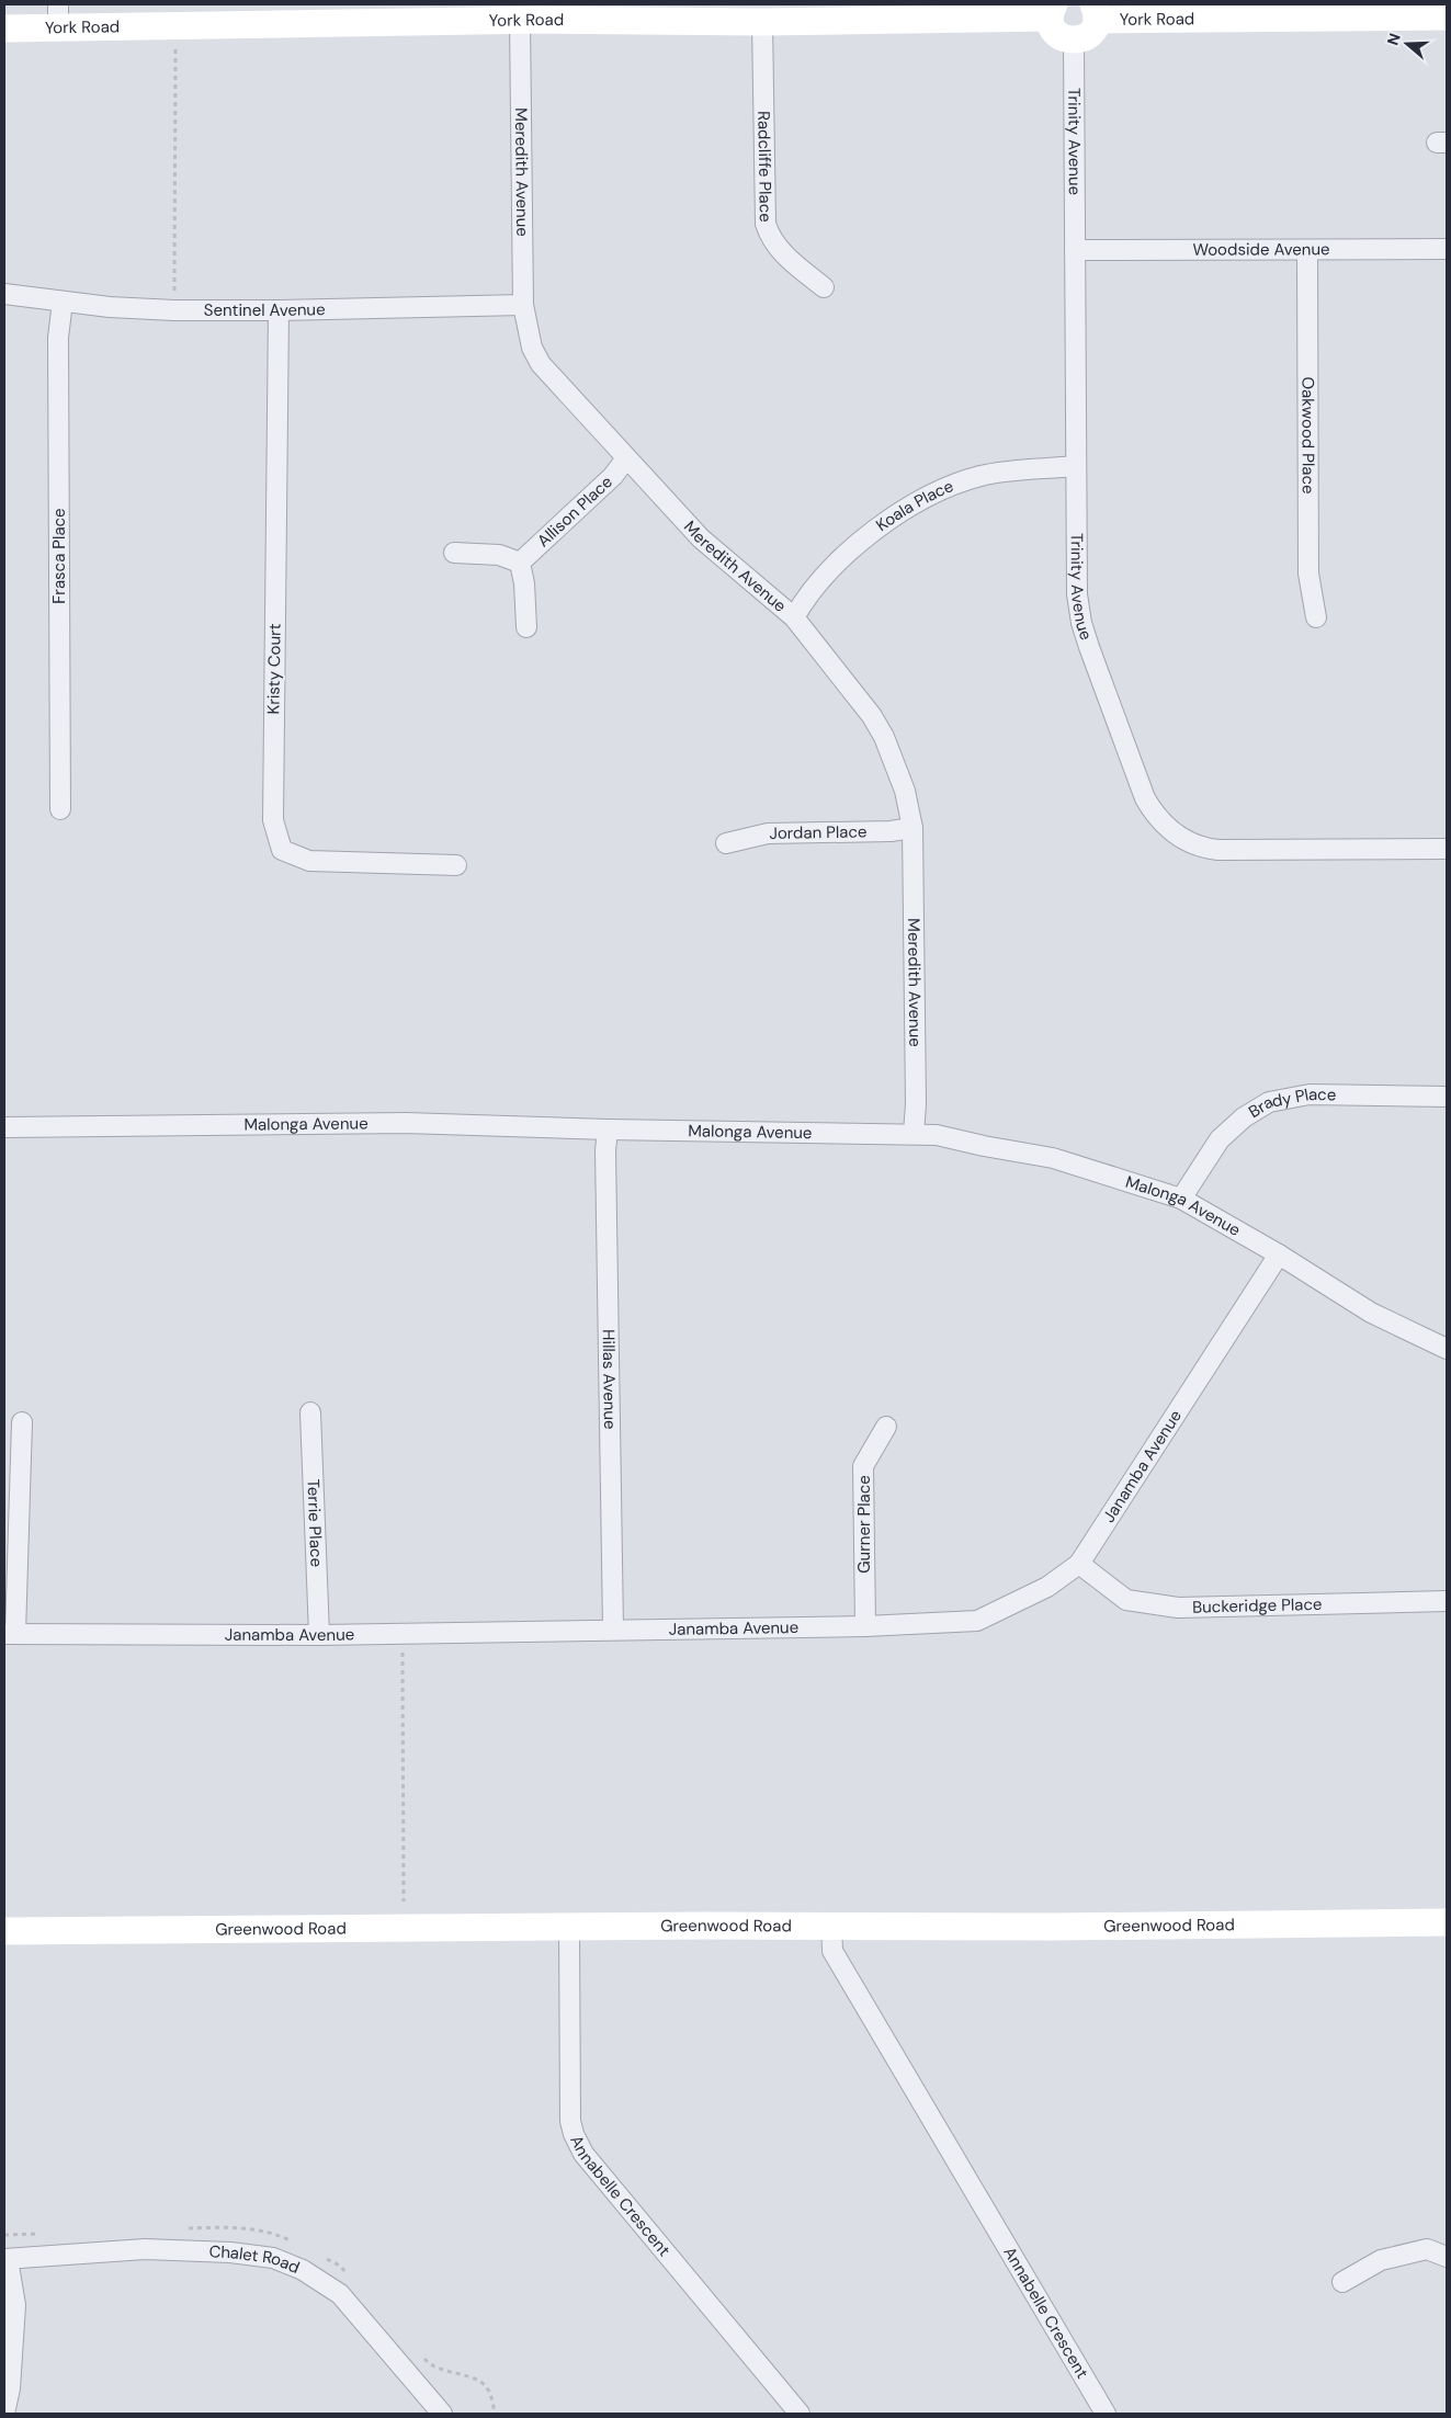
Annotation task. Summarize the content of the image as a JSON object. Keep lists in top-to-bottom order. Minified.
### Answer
{"streets":{"street":["York Road","Trinity Avenue","Radcliffe Place","Meredith Avenue","Woodside Avenue","Sentinel Avenue","Oakwood Place","Koala Place","Allison Place","Frasca Place","Kristy Court","Jordan Place","Brady Place","Malonga Avenue","Hillas Avenue","Janamba Avenue","Terrie Place","Gurner Place","Buckeridge Place","Greenwood Road","Annabelle Crescent","Chalet Road"]},"crossings":[["York Road","Radcliffe Place"],["York Road","Meredith Avenue"],["Trinity Avenue","Woodside Avenue"],["Trinity Avenue","Koala Place"],["Meredith Avenue","Sentinel Avenue"],["Meredith Avenue","Koala Place"],["Meredith Avenue","Allison Place"],["Meredith Avenue","Jordan Place"],["Meredith Avenue","Malonga Avenue"],["Woodside Avenue","Oakwood Place"],["Sentinel Avenue","Frasca Place"],["Sentinel Avenue","Kristy Court"],["Brady Place","Malonga Avenue"],["Malonga Avenue","Hillas Avenue"],["Malonga Avenue","Janamba Avenue"],["Hillas Avenue","Janamba Avenue"],["Janamba Avenue","Terrie Place"],["Janamba Avenue","Gurner Place"],["Janamba Avenue","Buckeridge Place"],["Greenwood Road","Annabelle Crescent"]],"north":"left"}
